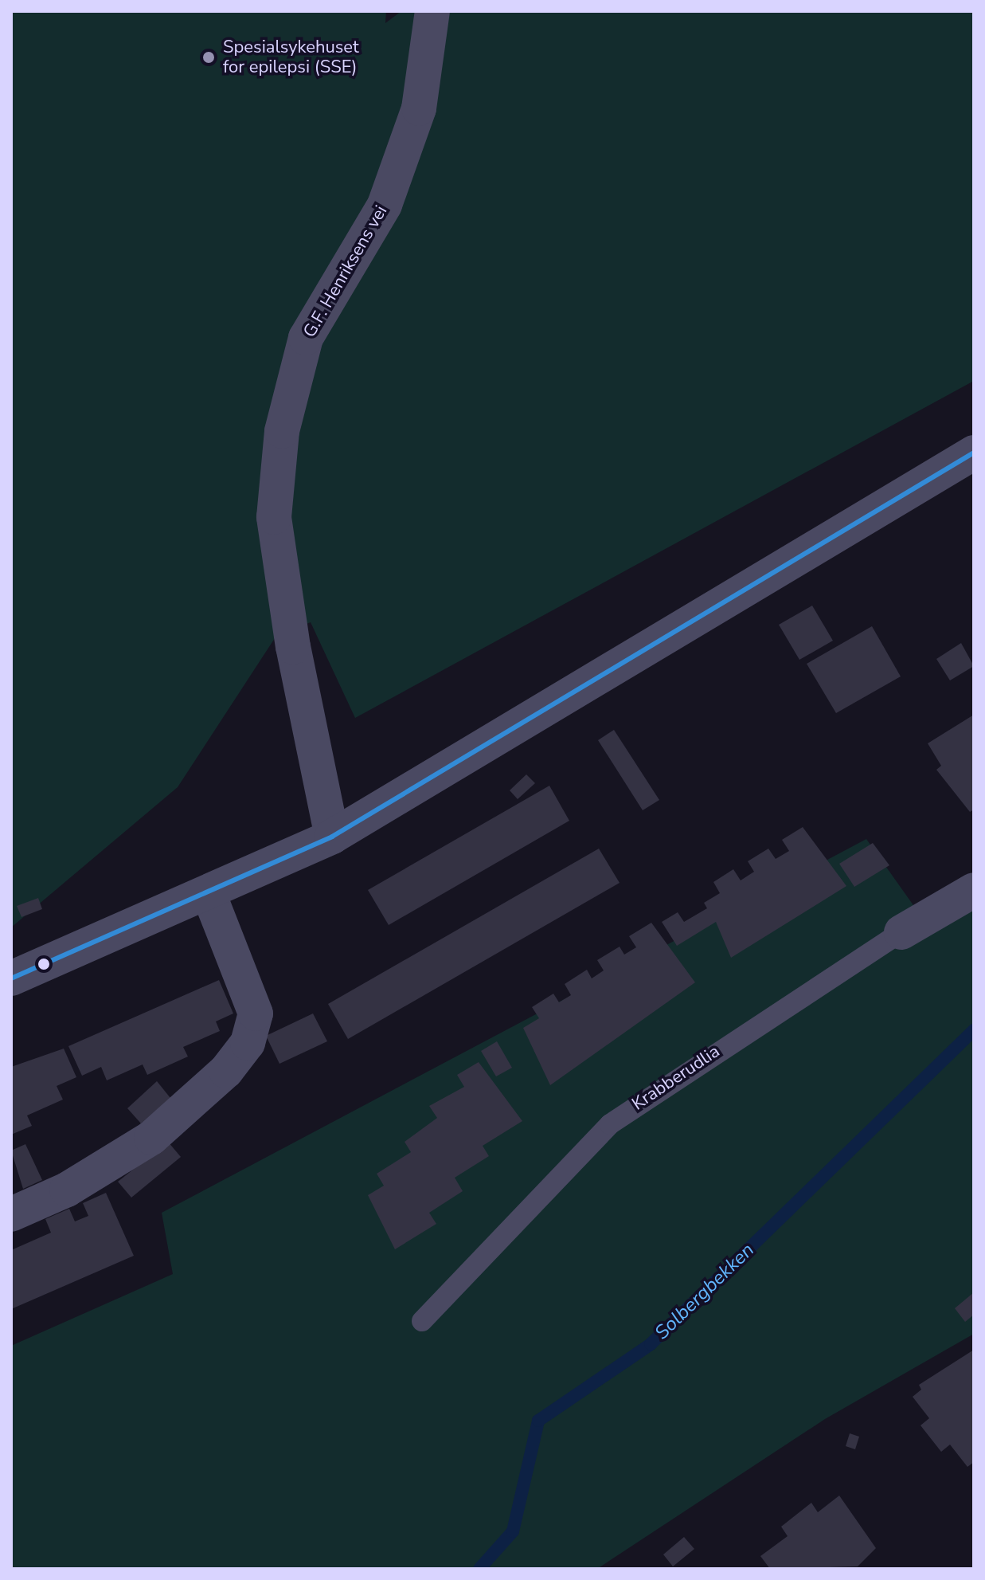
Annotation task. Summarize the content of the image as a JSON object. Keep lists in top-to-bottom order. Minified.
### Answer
{"streets":{"street":["G.F. Henriksens vei","Krabberudlia"]},"water":["Solbergbekken"],"places":["Spesialsykehuset for epilepsi (SSE)"]}
